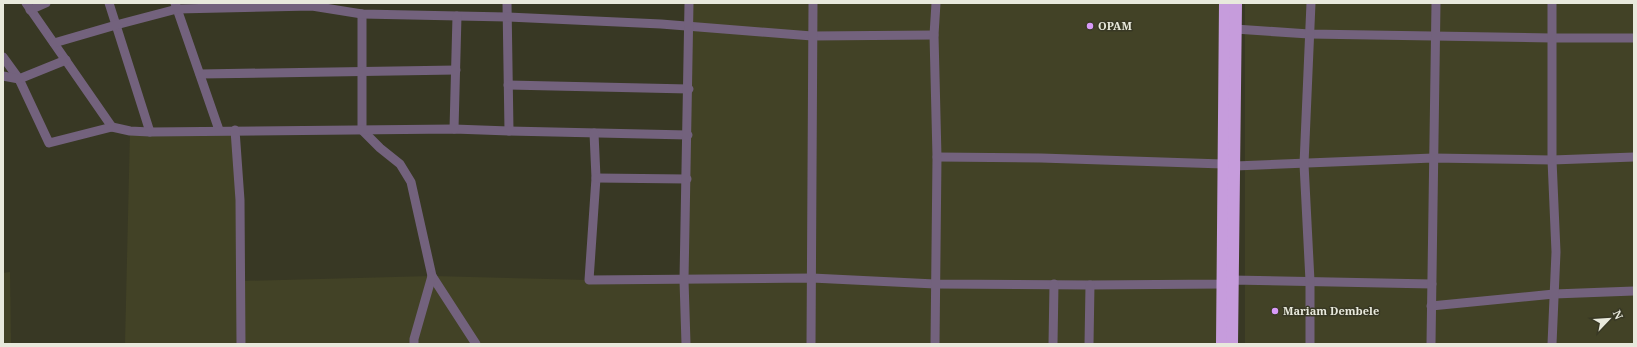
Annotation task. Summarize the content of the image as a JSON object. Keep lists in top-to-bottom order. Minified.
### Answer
{"places":["OPAM","Mariam Dembele"],"north":"top right"}
